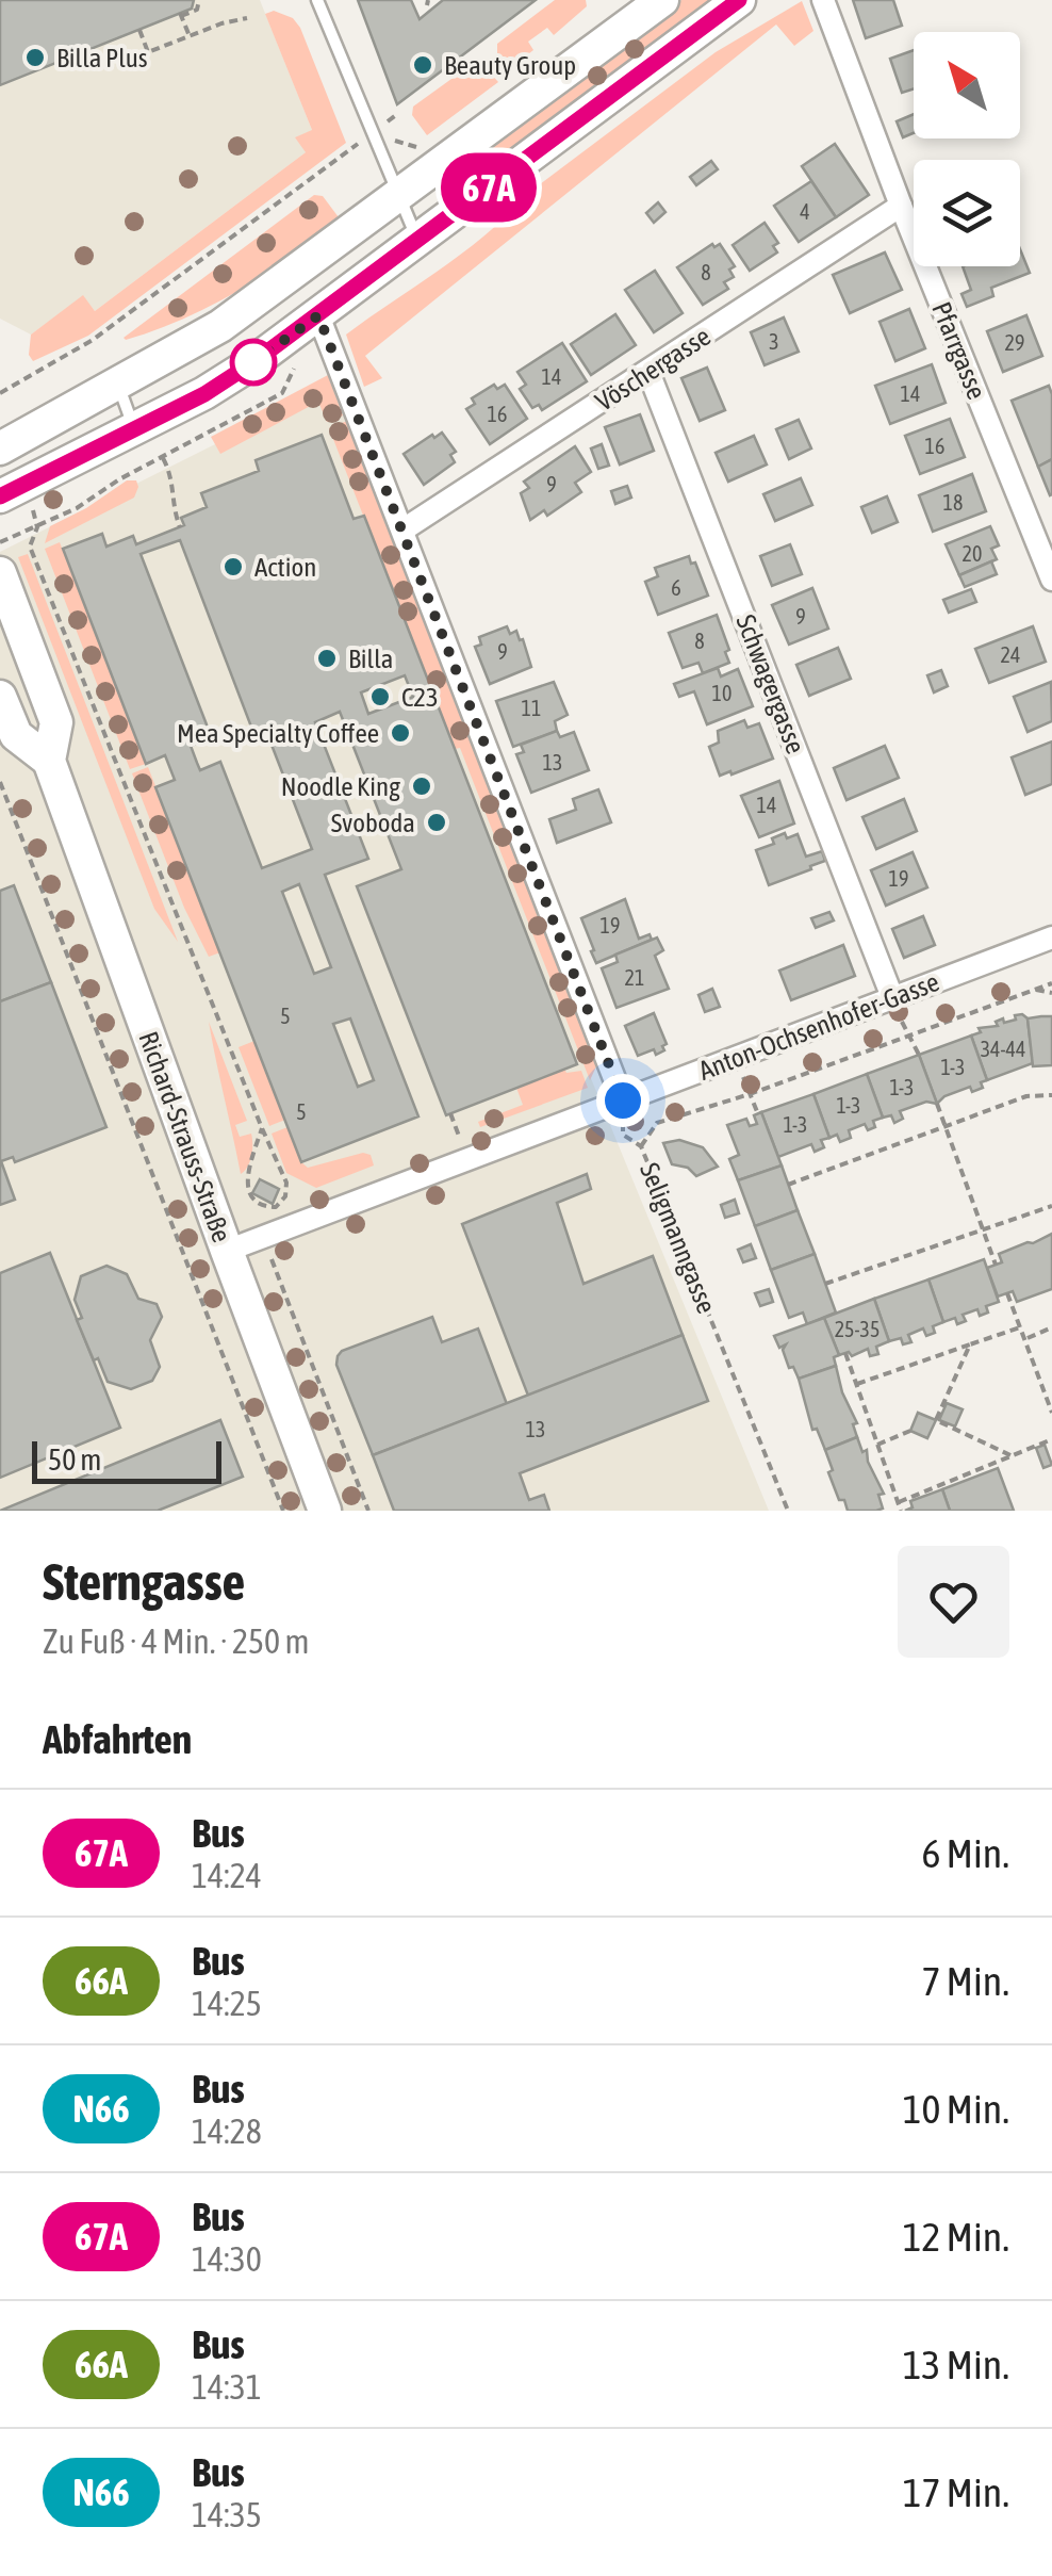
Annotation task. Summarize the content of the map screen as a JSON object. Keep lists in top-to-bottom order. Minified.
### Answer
{"streets":{"main road":["Richard-Strauss-Straße"],"street":["Pfarrgasse","Vöschergasse","Schwagergasse","Anton-Ochsenhofer-Gasse"],"path":["Seligmanngasse"]},"crossings":[["Pfarrgasse","Vöschergasse"],["Vöschergasse","Schwagergasse"],["Schwagergasse","Anton-Ochsenhofer-Gasse"],["Anton-Ochsenhofer-Gasse","Richard-Strauss-Straße"],["Anton-Ochsenhofer-Gasse","Seligmanngasse"]],"places":["Billa Plus","Beauty Group","Action","Billa","C23","Mea Specialty Coffee","Noodle King","Svoboda"],"lines":["bus line 67A"],"house_numbers":["4","8","3","29","14","14","16","16","9","18","20","6","9","8","9","24","10","11","13","14","19","19","21","5","34-44","1-3","1-3","1-3","5","1-3","25-35","13"],"scale_bar":"50 m","north":"top left","page":{"on_map":"67A","scale":"50 m","heading":[["Sterngasse","Zu Fuß · 4 Min. · 250 m"],"Abfahrten"],"list":[{"mark":"67A","name":"Bus","note":"14:24","value":"6 Min."},{"mark":"66A","name":"Bus","note":"14:25","value":"7 Min."},{"mark":"N66","name":"Bus","note":"14:28","value":"10 Min."},{"mark":"67A","name":"Bus","note":"14:30","value":"12 Min."},{"mark":"66A","name":"Bus","note":"14:31","value":"13 Min."},{"mark":"N66","name":"Bus","note":"14:35","value":"17 Min."}]}}
